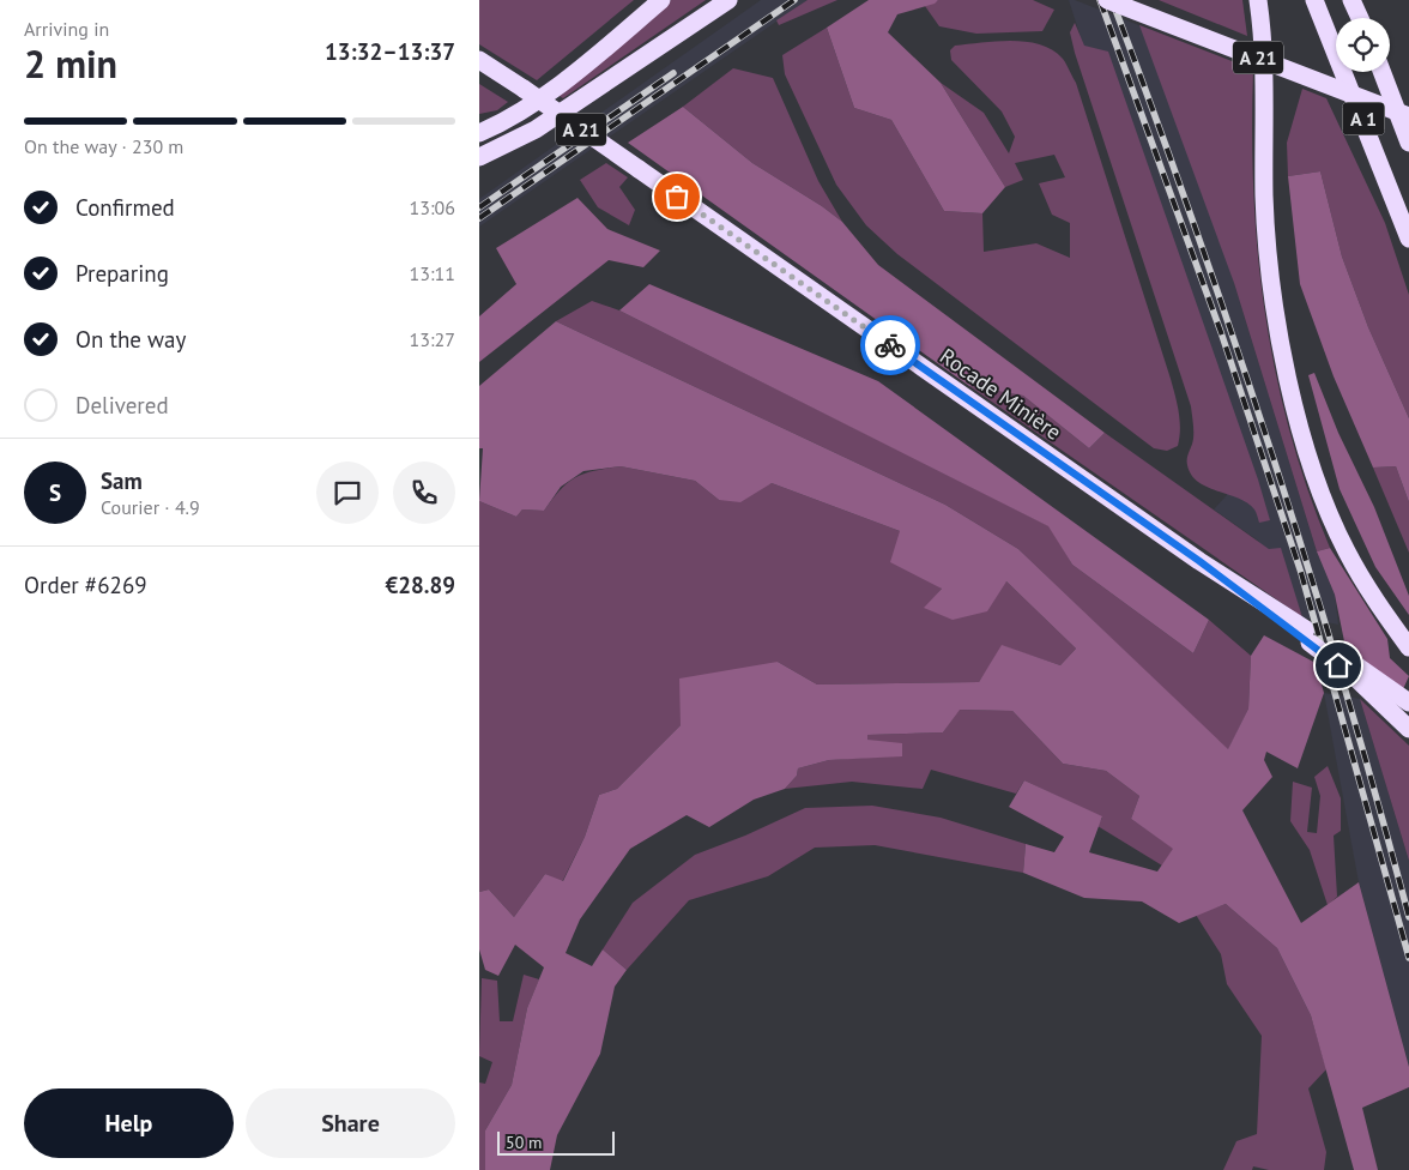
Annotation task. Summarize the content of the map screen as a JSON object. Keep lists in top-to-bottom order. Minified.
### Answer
{"streets":{"highway":["A 21","A 1","Rocade Minière"]},"scale_bar":"50 m","page":{"heading":["2 min","Arriving in","13:32–13:37"],"panel":["Sam","Courier · 4.9","Order #6269","€28.89"],"bar":"On the way · 230 m","list":[["Confirmed","13:06"],["Preparing","13:11"],["On the way","13:27"],"Delivered"],"round":"S","buttons":["Help","Share"],"scale":"50 m"}}
